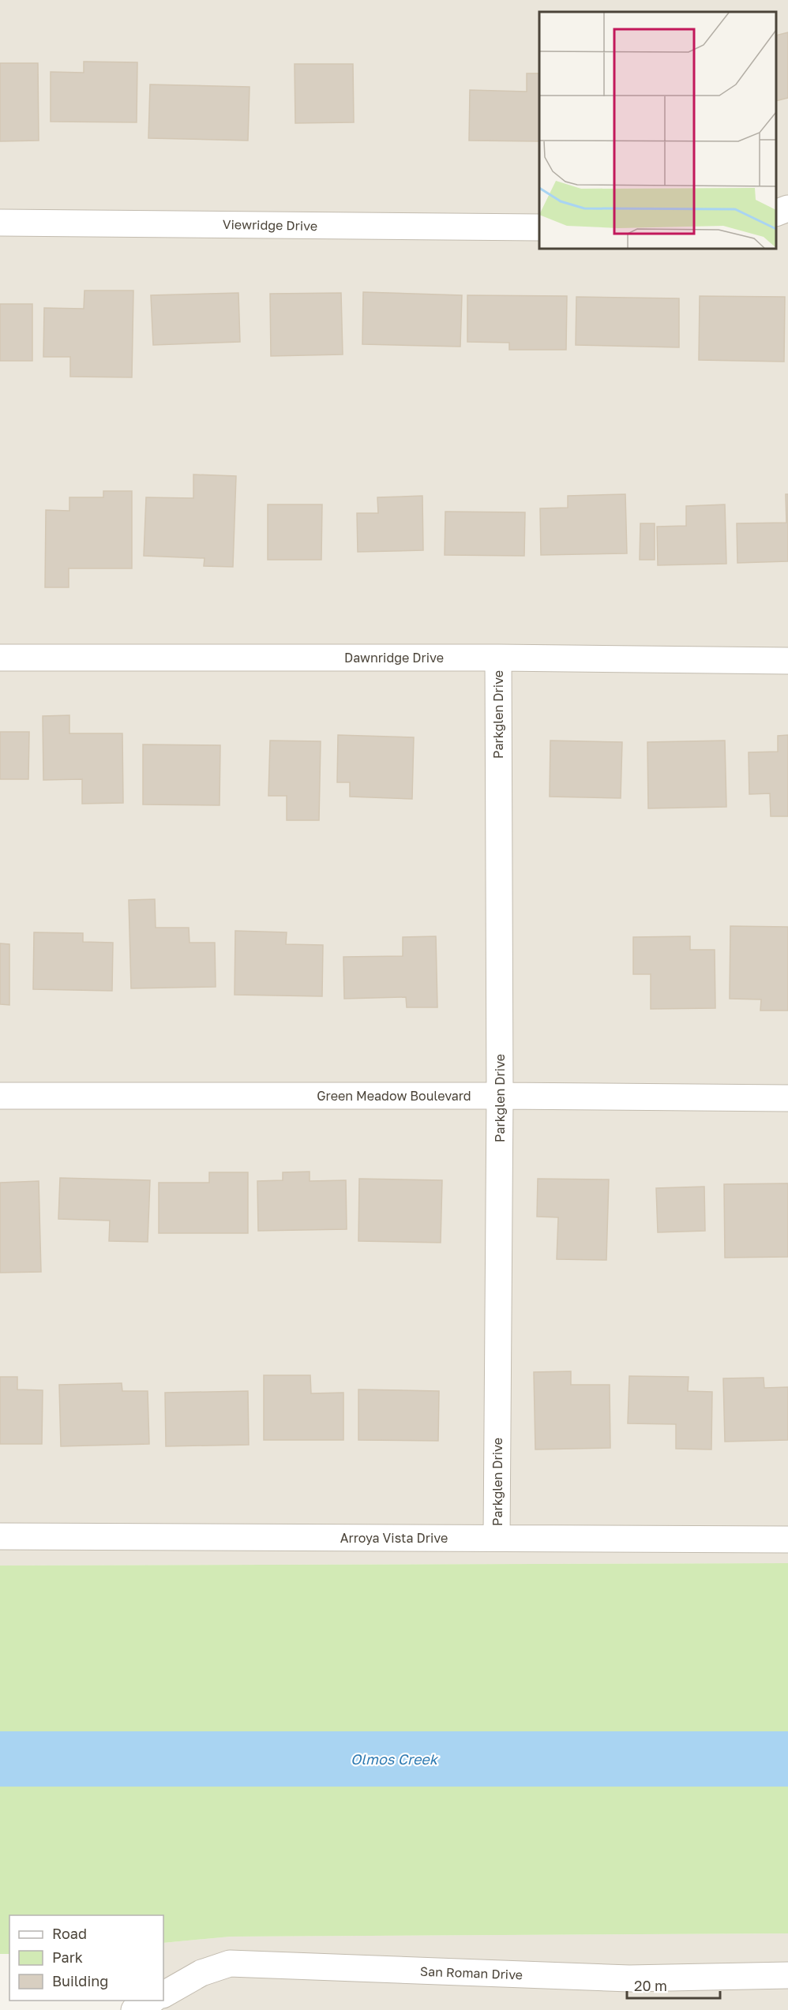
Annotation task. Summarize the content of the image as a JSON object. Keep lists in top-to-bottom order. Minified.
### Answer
{"streets":{"street":["Viewridge Drive","Dawnridge Drive","Parkglen Drive","Green Meadow Boulevard","Arroya Vista Drive","San Roman Drive"]},"crossings":[["Dawnridge Drive","Parkglen Drive"],["Parkglen Drive","Green Meadow Boulevard"],["Parkglen Drive","Arroya Vista Drive"]],"water":["Olmos Creek"],"legend":["Road","Park","Building"],"scale_bar":"20 m"}
